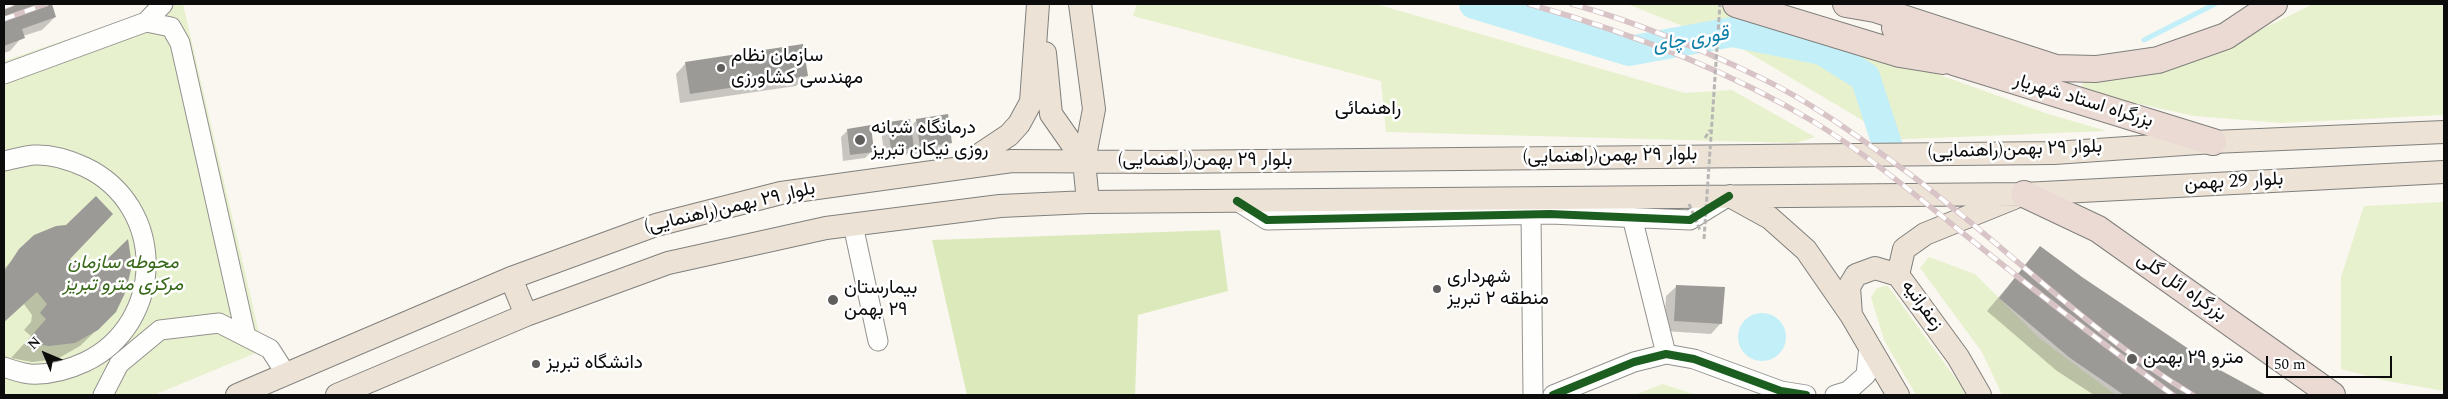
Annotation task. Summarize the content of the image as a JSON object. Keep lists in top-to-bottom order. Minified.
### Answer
{"streets":{"highway":["بزرگراه استاد شهریار","بزرگراه ائل گلی"],"main road":["بلوار ٢٩ بهمن(راهنمایی)","بلوار 29 بهمن","زعفرانیه"]},"crossings":[["بزرگراه استاد شهریار","بلوار ٢٩ بهمن(راهنمایی)"],["بلوار ٢٩ بهمن(راهنمایی)","بلوار 29 بهمن"],["بلوار ٢٩ بهمن(راهنمایی)","بزرگراه ائل گلی"],["بلوار ٢٩ بهمن(راهنمایی)","زعفرانیه"],["بلوار 29 بهمن","بزرگراه ائل گلی"],["بلوار 29 بهمن","زعفرانیه"],["بزرگراه ائل گلی","زعفرانیه"]],"districts":["راهنمائی"],"water":["قوری چای"],"parks":["محوطه سازمان مرکزی مترو تبریز"],"places":["سازمان نظام مهندسی کشاورزی","درمانگاه شبانه روزی نیکان تبریز","شهرداری منطقه ۲ تبریز","بیمارستان ٢٩ بهمن","مترو ۲۹ بهمن","دانشگاه تبریز"],"scale_bar":"50 m","north":"top left"}
